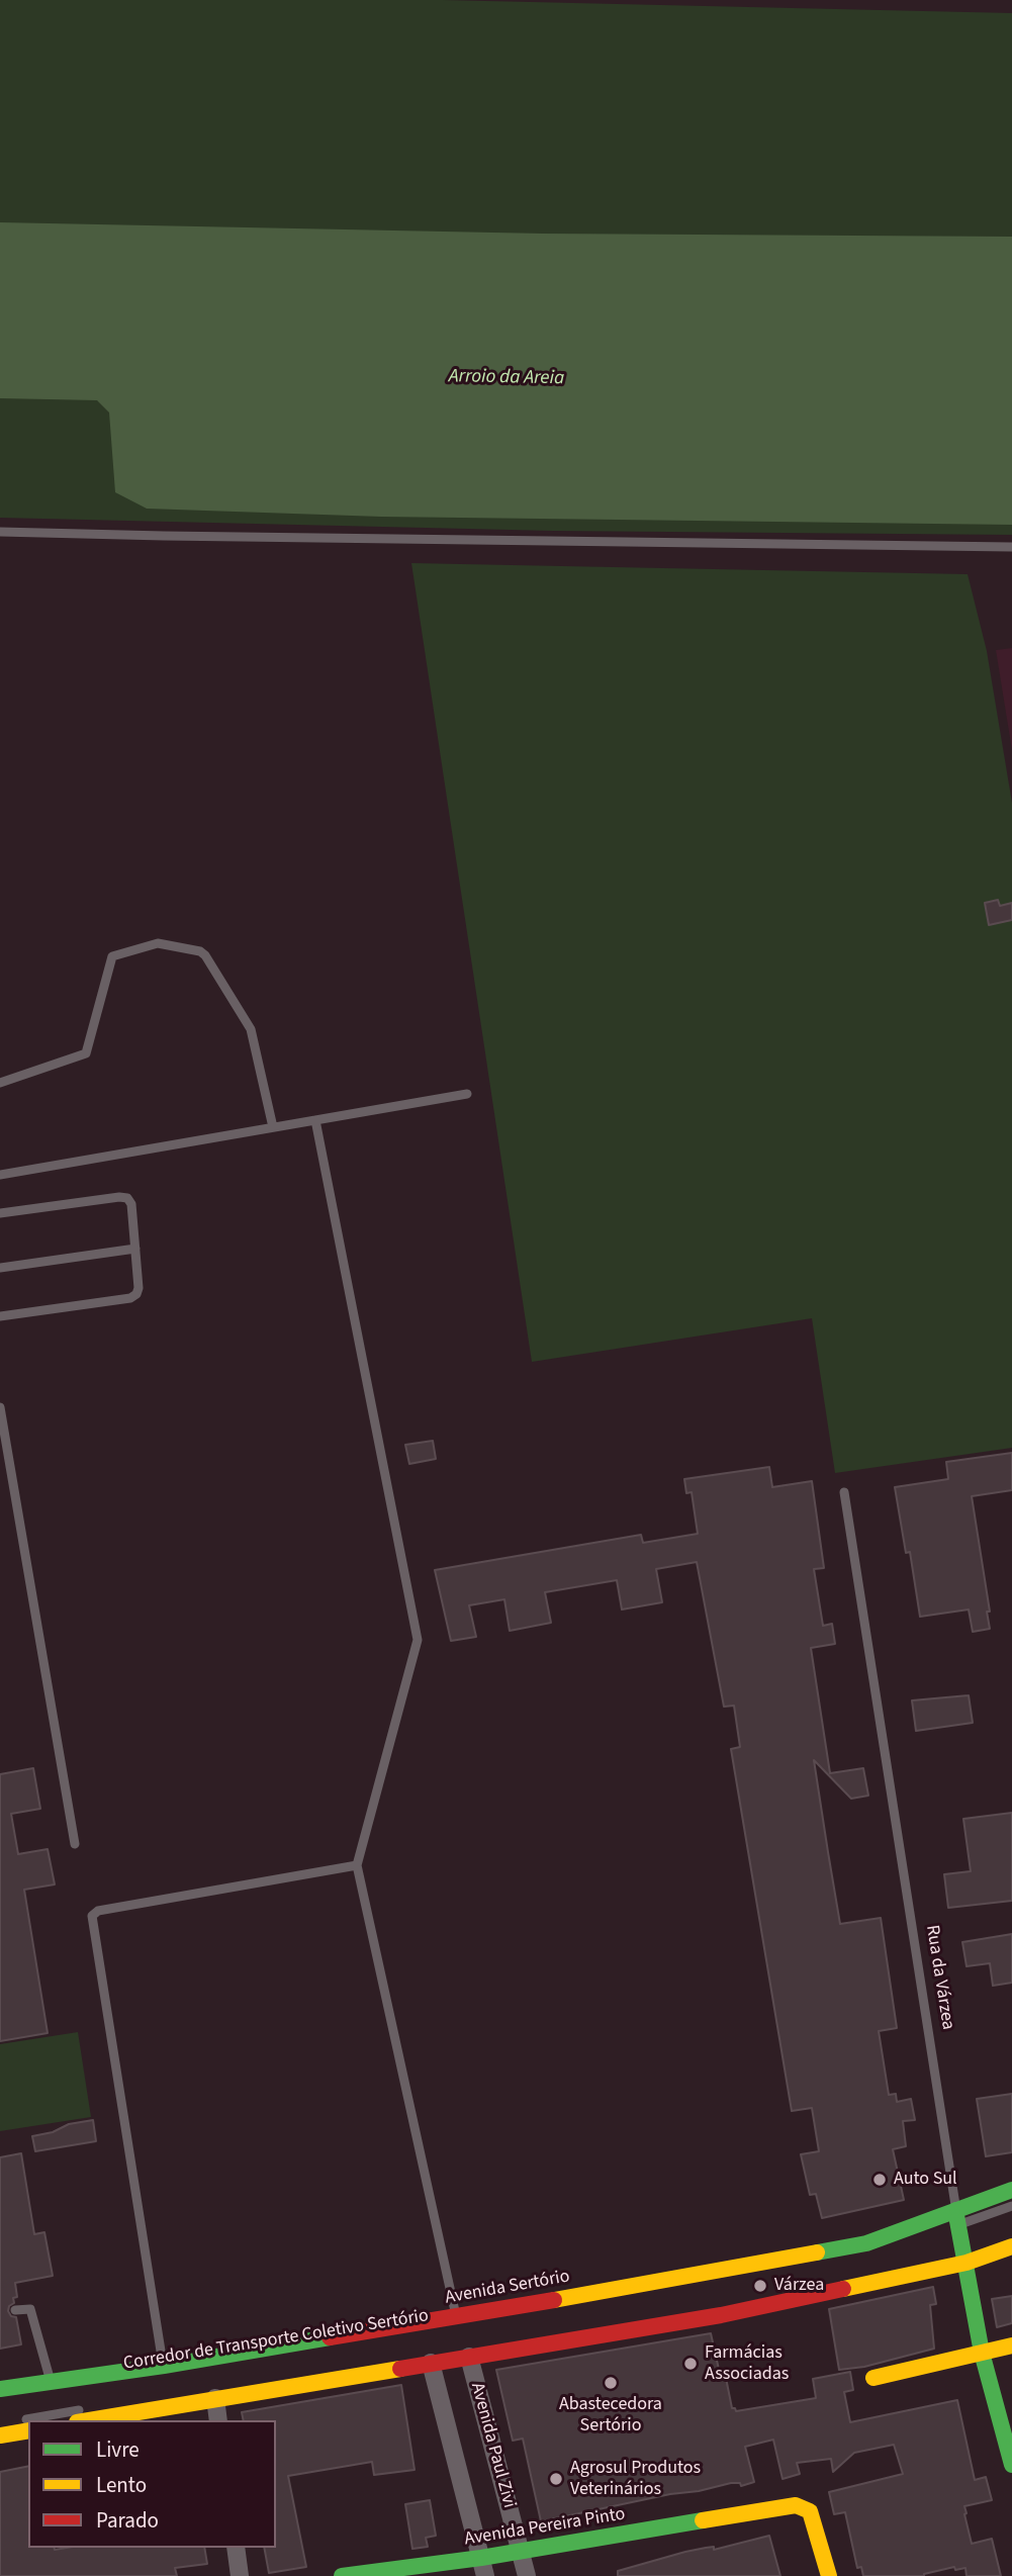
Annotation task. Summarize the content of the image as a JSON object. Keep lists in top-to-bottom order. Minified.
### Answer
{"streets":{"main road":["Rua da Várzea","Avenida Sertório","Avenida Pereira Pinto"],"street":["Avenida Paul Zivi"],"lane":["Corredor de Transporte Coletivo Sertório"]},"crossings":[["Rua da Várzea","Avenida Sertório"],["Avenida Paul Zivi","Avenida Pereira Pinto"]],"water":["Arroio da Areia"],"places":["Auto Sul","Várzea","Farmácias Associadas","Abastecedora Sertório","Agrosul Produtos Veterinários"],"legend":["Livre","Lento","Parado"]}
